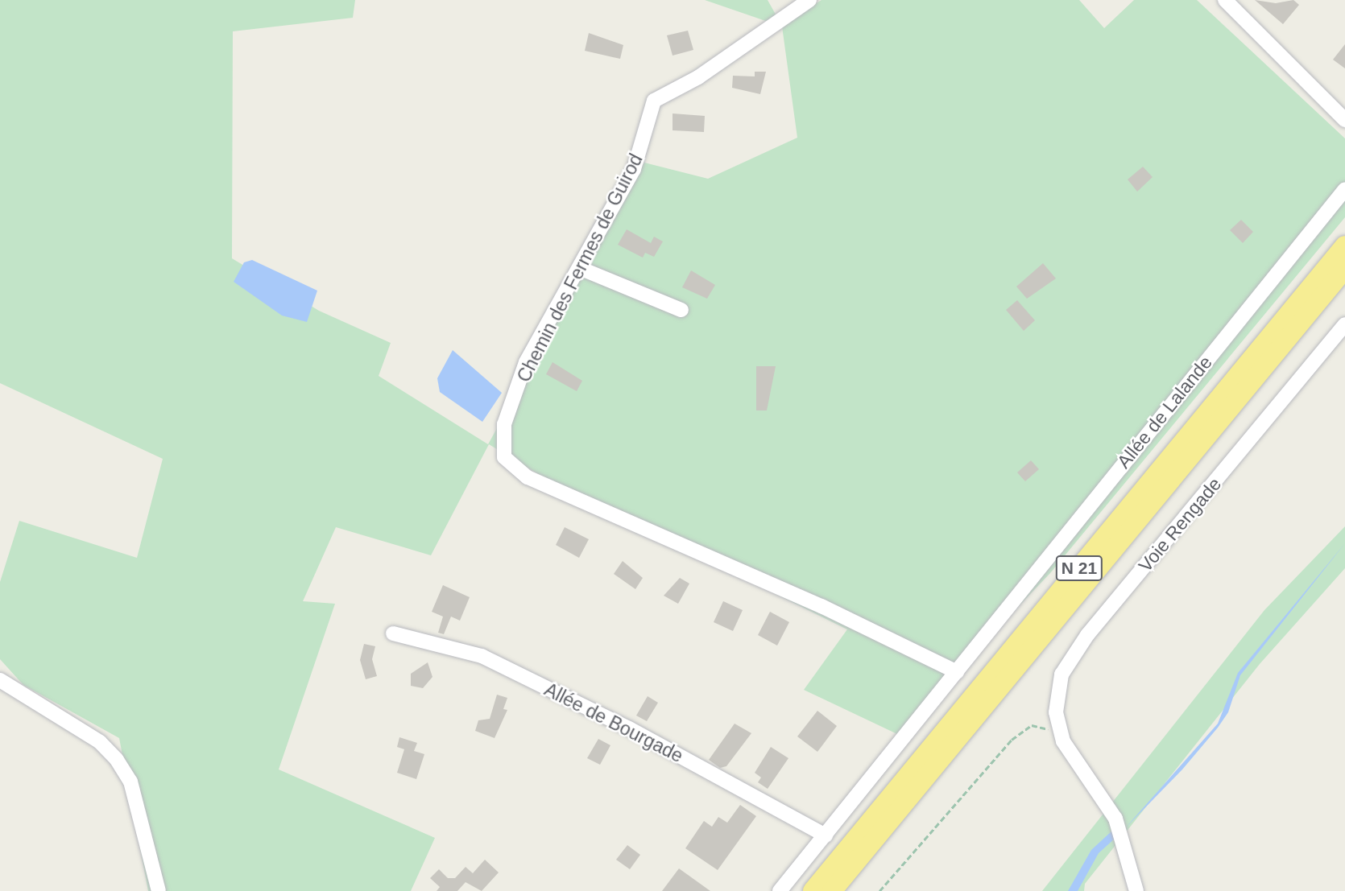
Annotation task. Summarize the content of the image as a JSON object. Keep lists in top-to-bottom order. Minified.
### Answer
{"streets":{"highway":["N 21"],"street":["Chemin des Fermes de Guirod","Allée de Lalande","Voie Rengade","Allée de Bourgade"]},"crossings":[["Chemin des Fermes de Guirod","Allée de Lalande"],["Allée de Lalande","Allée de Bourgade"]]}
